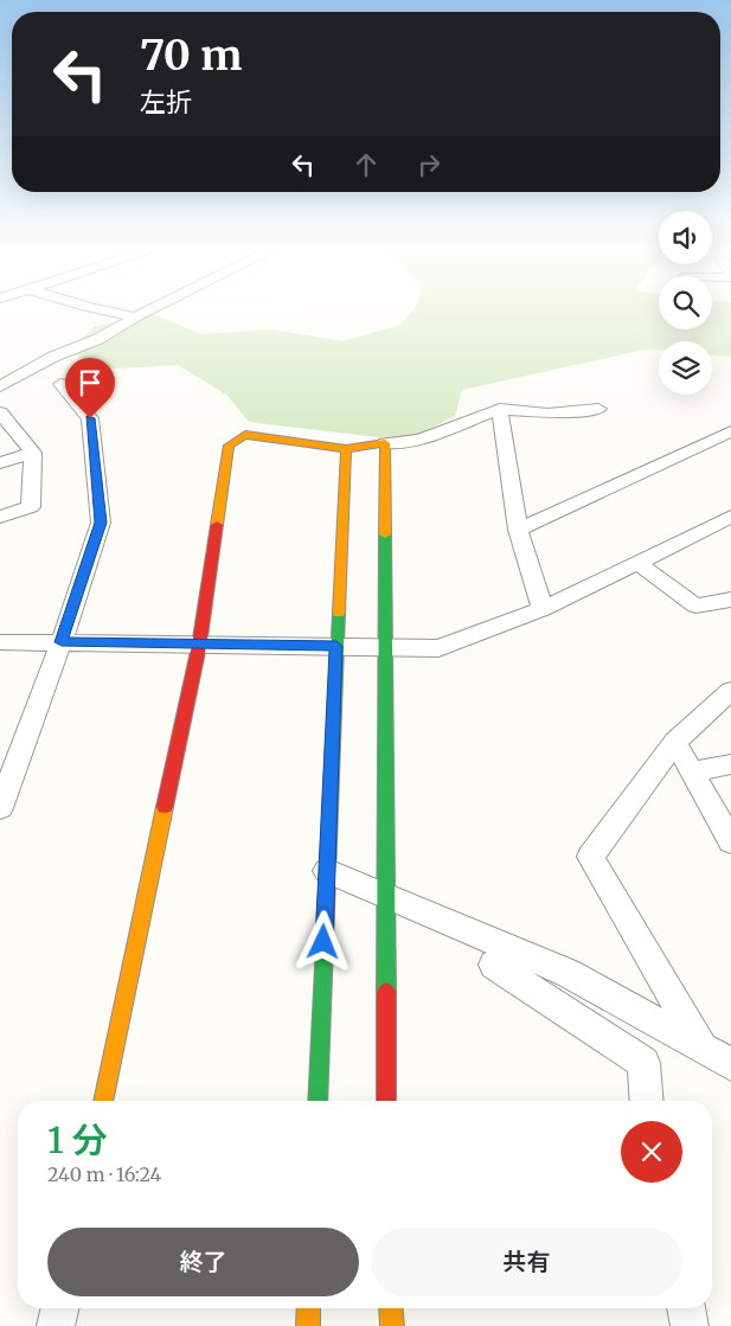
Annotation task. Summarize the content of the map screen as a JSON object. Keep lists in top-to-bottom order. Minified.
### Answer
{"page":{"turn":["70 m","左折"],"heading":["1 分","240 m · 16:24"],"buttons":["終了","共有"]}}
